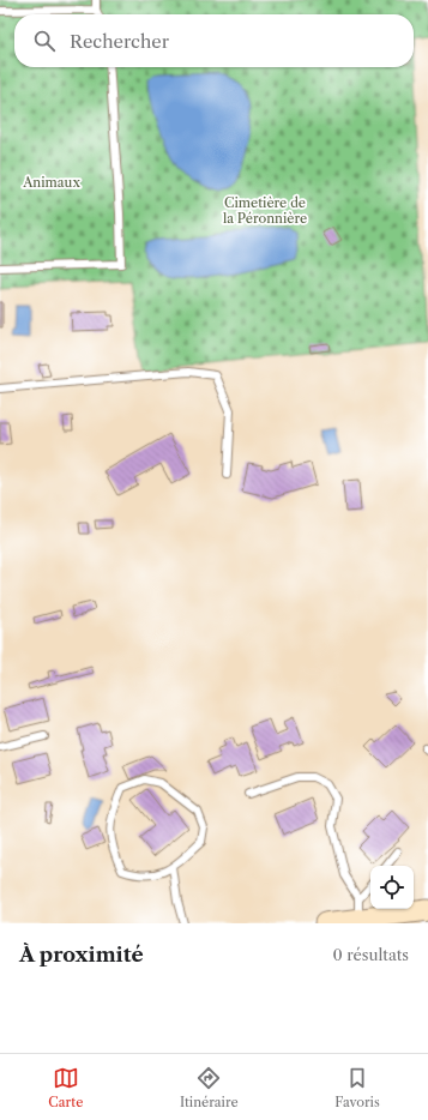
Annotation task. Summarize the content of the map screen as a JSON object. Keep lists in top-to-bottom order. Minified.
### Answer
{"parks":["Animaux","Cimetière de la Péronnière"],"page":{"search":"Rechercher","heading":["À proximité","0 résultats"],"nav":["Carte","Itinéraire","Favoris"]}}
